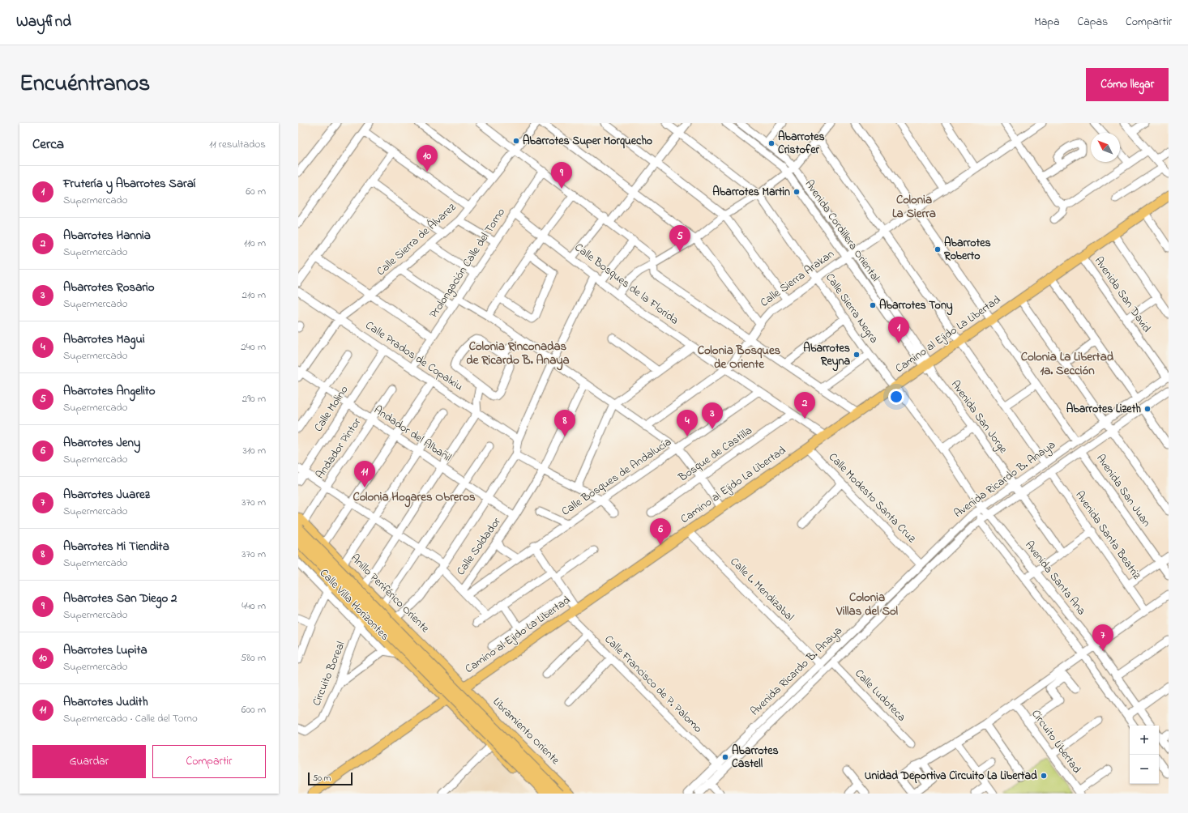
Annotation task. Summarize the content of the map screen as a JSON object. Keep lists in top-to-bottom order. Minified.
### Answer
{"streets":{"highway":["Anillo Periférico Oriente","Libramiento Oriente"],"main road":["Camino al Ejido La Libertad"],"street":["Avenida Cordillera Oriental","Calle Sierra de Álvarez","Prolongación Calle del Torno","Calle Sierra Arakan","Calle Bosques de la Florida","Avenida San David","Calle Sierra Negra","Calle Prados de Copalxiu","Calle Molino","Avenida San Jorge","Andador del Albañil","Andador Pintor","Bosque de Castilla","Calle Bosques de Andalucía","Avenida Ricardo B. Anaya","Avenida San Juan","Calle Modesto Santa Cruz","Avenida Santa Beatriz","Calle Soldador","Avenida Santa Ana","Calle L. Mendizabal","Calle Villa Horizontes","Circuito Boreal","Calle Francisco de P. Palomo","Calle Ludoteca","Circuito Libertad"]},"crossings":[["Avenida Cordillera Oriental","Calle Sierra Arakan"],["Avenida Cordillera Oriental","Camino al Ejido La Libertad"],["Avenida Cordillera Oriental","Avenida San Jorge"],["Calle Sierra de Álvarez","Calle Prados de Copalxiu"],["Calle Sierra de Álvarez","Andador del Albañil"],["Prolongación Calle del Torno","Calle Bosques de la Florida"],["Prolongación Calle del Torno","Calle Prados de Copalxiu"],["Calle Sierra Arakan","Calle Bosques de la Florida"],["Calle Sierra Arakan","Calle Sierra Negra"],["Calle Bosques de la Florida","Camino al Ejido La Libertad"],["Calle Bosques de la Florida","Bosque de Castilla"],["Calle Bosques de la Florida","Calle Bosques de Andalucía"],["Avenida San David","Camino al Ejido La Libertad"],["Avenida San David","Avenida Ricardo B. Anaya"],["Calle Sierra Negra","Camino al Ejido La Libertad"],["Calle Sierra Negra","Avenida Santa Ana"],["Camino al Ejido La Libertad","Avenida San Jorge"],["Camino al Ejido La Libertad","Calle Modesto Santa Cruz"],["Camino al Ejido La Libertad","Avenida Santa Ana"],["Camino al Ejido La Libertad","Calle L. Mendizabal"],["Camino al Ejido La Libertad","Anillo Periférico Oriente"],["Camino al Ejido La Libertad","Calle Francisco de P. Palomo"],["Camino al Ejido La Libertad","Libramiento Oriente"],["Calle Prados de Copalxiu","Calle Molino"],["Calle Molino","Andador del Albañil"],["Avenida San Jorge","Avenida Ricardo B. Anaya"],["Andador del Albañil","Andador Pintor"],["Andador del Albañil","Calle Soldador"],["Andador Pintor","Anillo Periférico Oriente"],["Calle Bosques de Andalucía","Calle Soldador"],["Avenida Ricardo B. Anaya","Avenida San Juan"],["Avenida Ricardo B. Anaya","Calle Modesto Santa Cruz"],["Avenida Ricardo B. Anaya","Avenida Santa Beatriz"],["Avenida Ricardo B. Anaya","Avenida Santa Ana"],["Avenida Ricardo B. Anaya","Calle L. Mendizabal"],["Avenida Ricardo B. Anaya","Calle Francisco de P. Palomo"],["Avenida Ricardo B. Anaya","Calle Ludoteca"],["Anillo Periférico Oriente","Libramiento Oriente"],["Calle Villa Horizontes","Circuito Boreal"]],"districts":["Colonia La Sierra","Colonia Rinconadas de Ricardo B. Anaya","Colonia Bosques de Oriente","Colonia La Libertad 1a. Sección","Colonia Hogares Obreros","Colonia Villas del Sol"],"places":["Abarrotes Super Morquecho","Abarrotes Cristofer","Abarrotes Martin","Abarrotes Roberto","Abarrotes Tony","Abarrotes Reyna","Abarrotes Lizeth","Abarrotes Castell","Unidad Deportiva Circuito La Libertad"],"scale_bar":"50 m","north":"top left","page":{"header":"Wayfind","nav":["Mapa","Capas","Compartir"],"title":"Encuéntranos","buttons":["Cómo llegar",["Guardar","Compartir"]],"heading":["Cerca","11 resultados"],"pins":["10","9","5","1","2","3","4","8","11","6","7"],"list":[{"mark":"1","name":"Frutería y Abarrotes Saraí","note":"Supermercado","value":"60 m"},{"mark":"2","name":"Abarrotes Hannia","note":"Supermercado","value":"110 m"},{"mark":"3","name":"Abarrotes Rosario","note":"Supermercado","value":"210 m"},{"mark":"4","name":"Abarrotes Magui","note":"Supermercado","value":"240 m"},{"mark":"5","name":"Abarrotes Angelito","note":"Supermercado","value":"290 m"},{"mark":"6","name":"Abarrotes Jeny","note":"Supermercado","value":"310 m"},{"mark":"7","name":"Abarrotes Juarez","note":"Supermercado","value":"370 m"},{"mark":"8","name":"Abarrotes Mi Tiendita","note":"Supermercado","value":"370 m"},{"mark":"9","name":"Abarrotes San Diego 2","note":"Supermercado","value":"440 m"},{"mark":"10","name":"Abarrotes Lupita","note":"Supermercado","value":"580 m"},{"mark":"11","name":"Abarrotes Judith","note":"Supermercado · Calle del Torno","value":"600 m"}],"map_buttons":["+","−"],"scale":"50 m"}}
